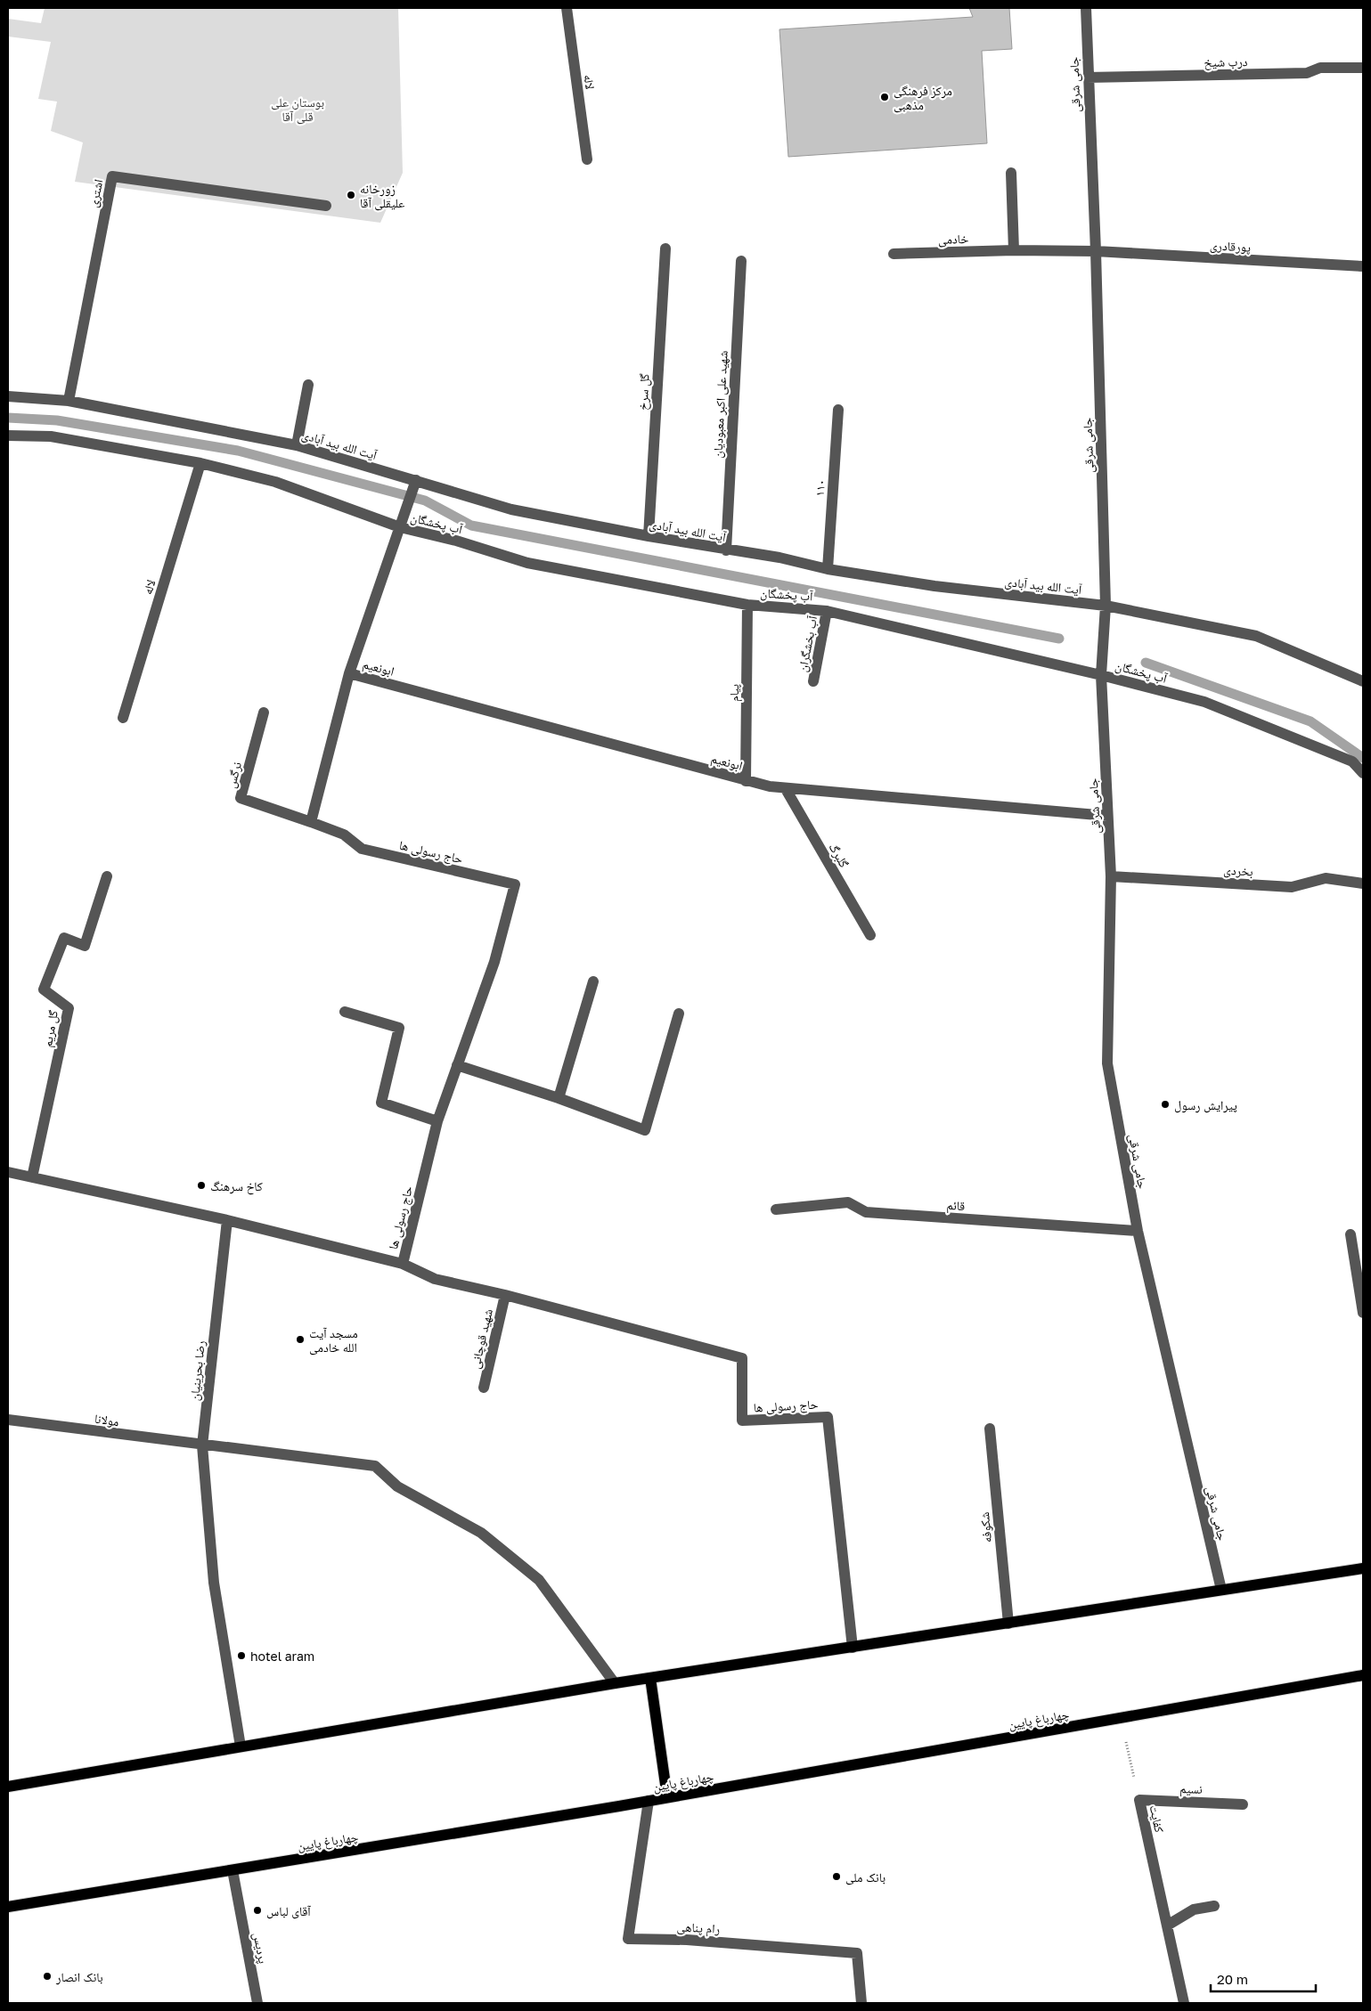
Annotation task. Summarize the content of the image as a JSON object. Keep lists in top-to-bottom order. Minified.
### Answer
{"streets":{"main road":["چهارباغ پایین"],"street":["درب شیخ","لاله","جامی شرقی","اشتری","خادمی","پورقادری","گل سرخ","شهید علی اکبر معبودیان","آیت الله بید آبادی","۱۱۰","آب پخشگان","آب بخشگران","ابونعیم","پیام","نرگس","حاج رسولی ها","گلبرگ","بخردی","گل مریم","قائم","شهید قوچانی","رضا بحرینیان","مولانا","شکوفه","نسیم","کفایت","رام پناهی","پردیس"]},"crossings":[["درب شیخ","جامی شرقی"],["لاله","آب پخشگان"],["جامی شرقی","خادمی"],["جامی شرقی","پورقادری"],["جامی شرقی","آیت الله بید آبادی"],["جامی شرقی","آب پخشگان"],["جامی شرقی","ابونعیم"],["جامی شرقی","بخردی"],["جامی شرقی","قائم"],["اشتری","آیت الله بید آبادی"],["خادمی","پورقادری"],["گل سرخ","آیت الله بید آبادی"],["شهید علی اکبر معبودیان","آیت الله بید آبادی"],["آیت الله بید آبادی","۱۱۰"],["آب پخشگان","آب بخشگران"],["آب پخشگان","پیام"],["ابونعیم","پیام"],["ابونعیم","گلبرگ"],["نرگس","حاج رسولی ها"],["حاج رسولی ها","شهید قوچانی"],["حاج رسولی ها","رضا بحرینیان"],["رضا بحرینیان","مولانا"],["چهارباغ پایین","کفایت"],["چهارباغ پایین","رام پناهی"],["چهارباغ پایین","پردیس"],["نسیم","کفایت"]],"parks":["بوستان علی قلی آقا"],"places":["مرکز فرهنگی مذهبی","زورخانه علیقلی آقا","پیرایش رسول","کاخ سرهنگ","مسجد آیت الله خادمی","hotel aram","بانک ملی","آقای لباس","بانک انصار"],"scale_bar":"20 m"}
